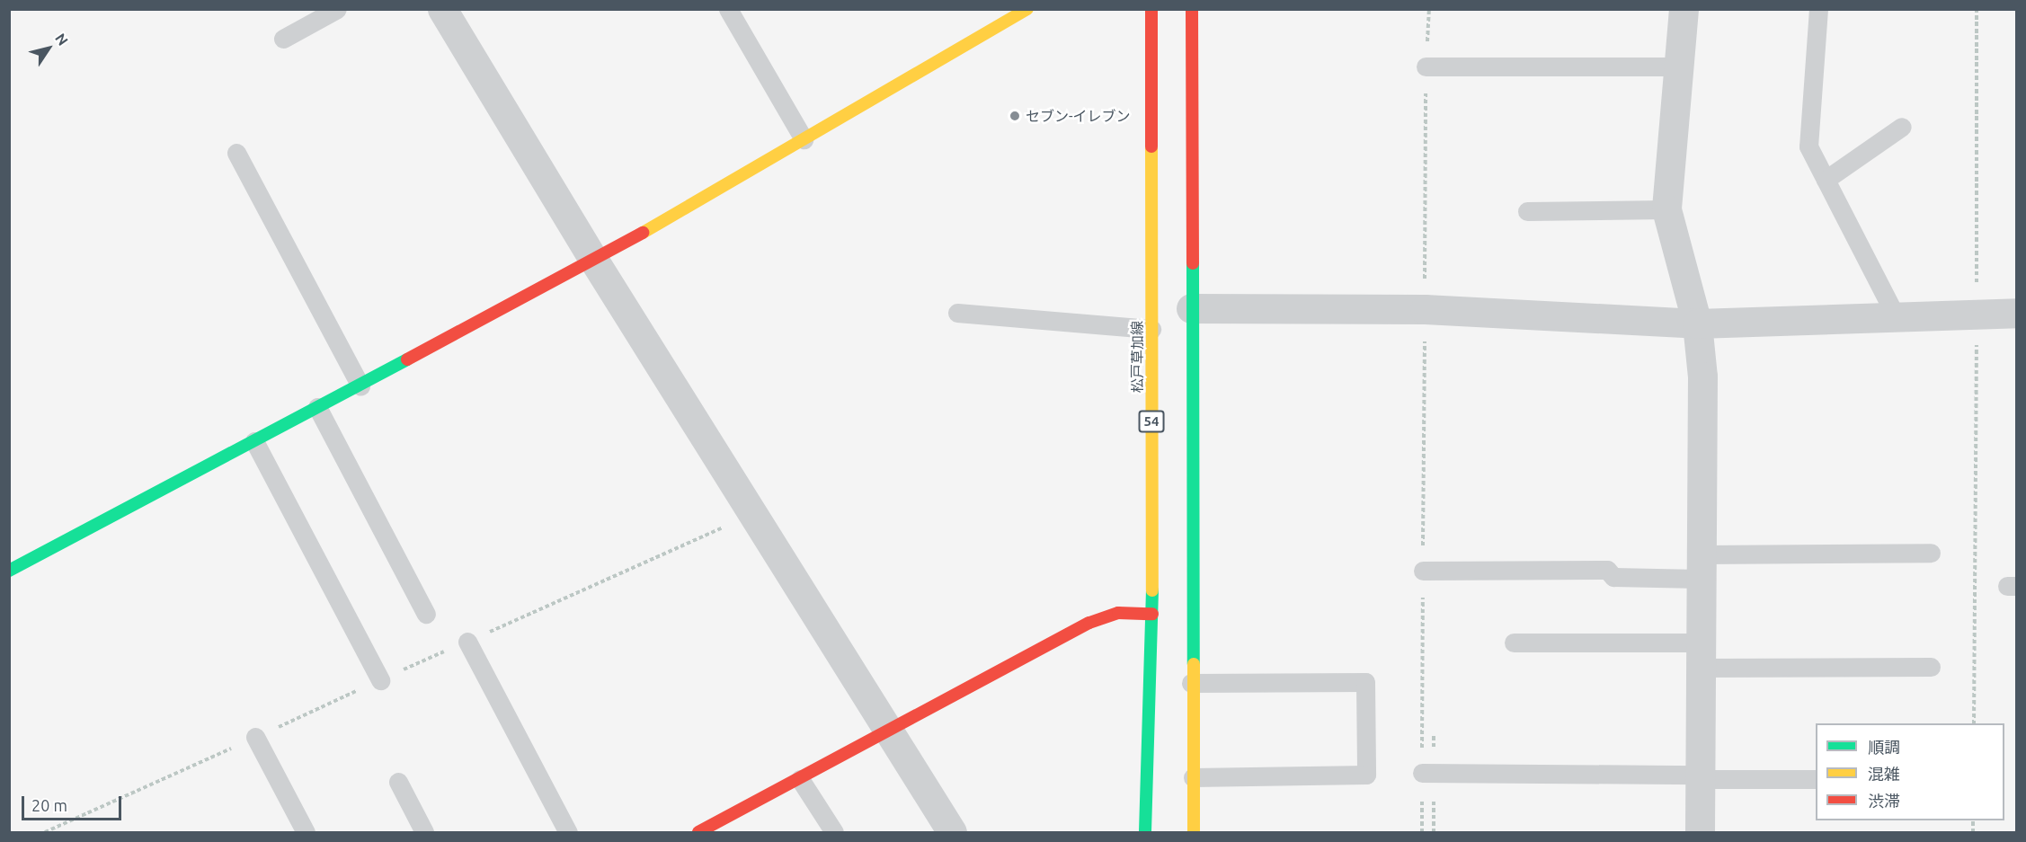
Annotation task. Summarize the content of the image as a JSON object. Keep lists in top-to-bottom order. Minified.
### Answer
{"streets":{"street":["松戸草加線","54"]},"places":["セブン-イレブン"],"legend":["順調","混雑","渋滞"],"scale_bar":"20 m","north":"top right"}
